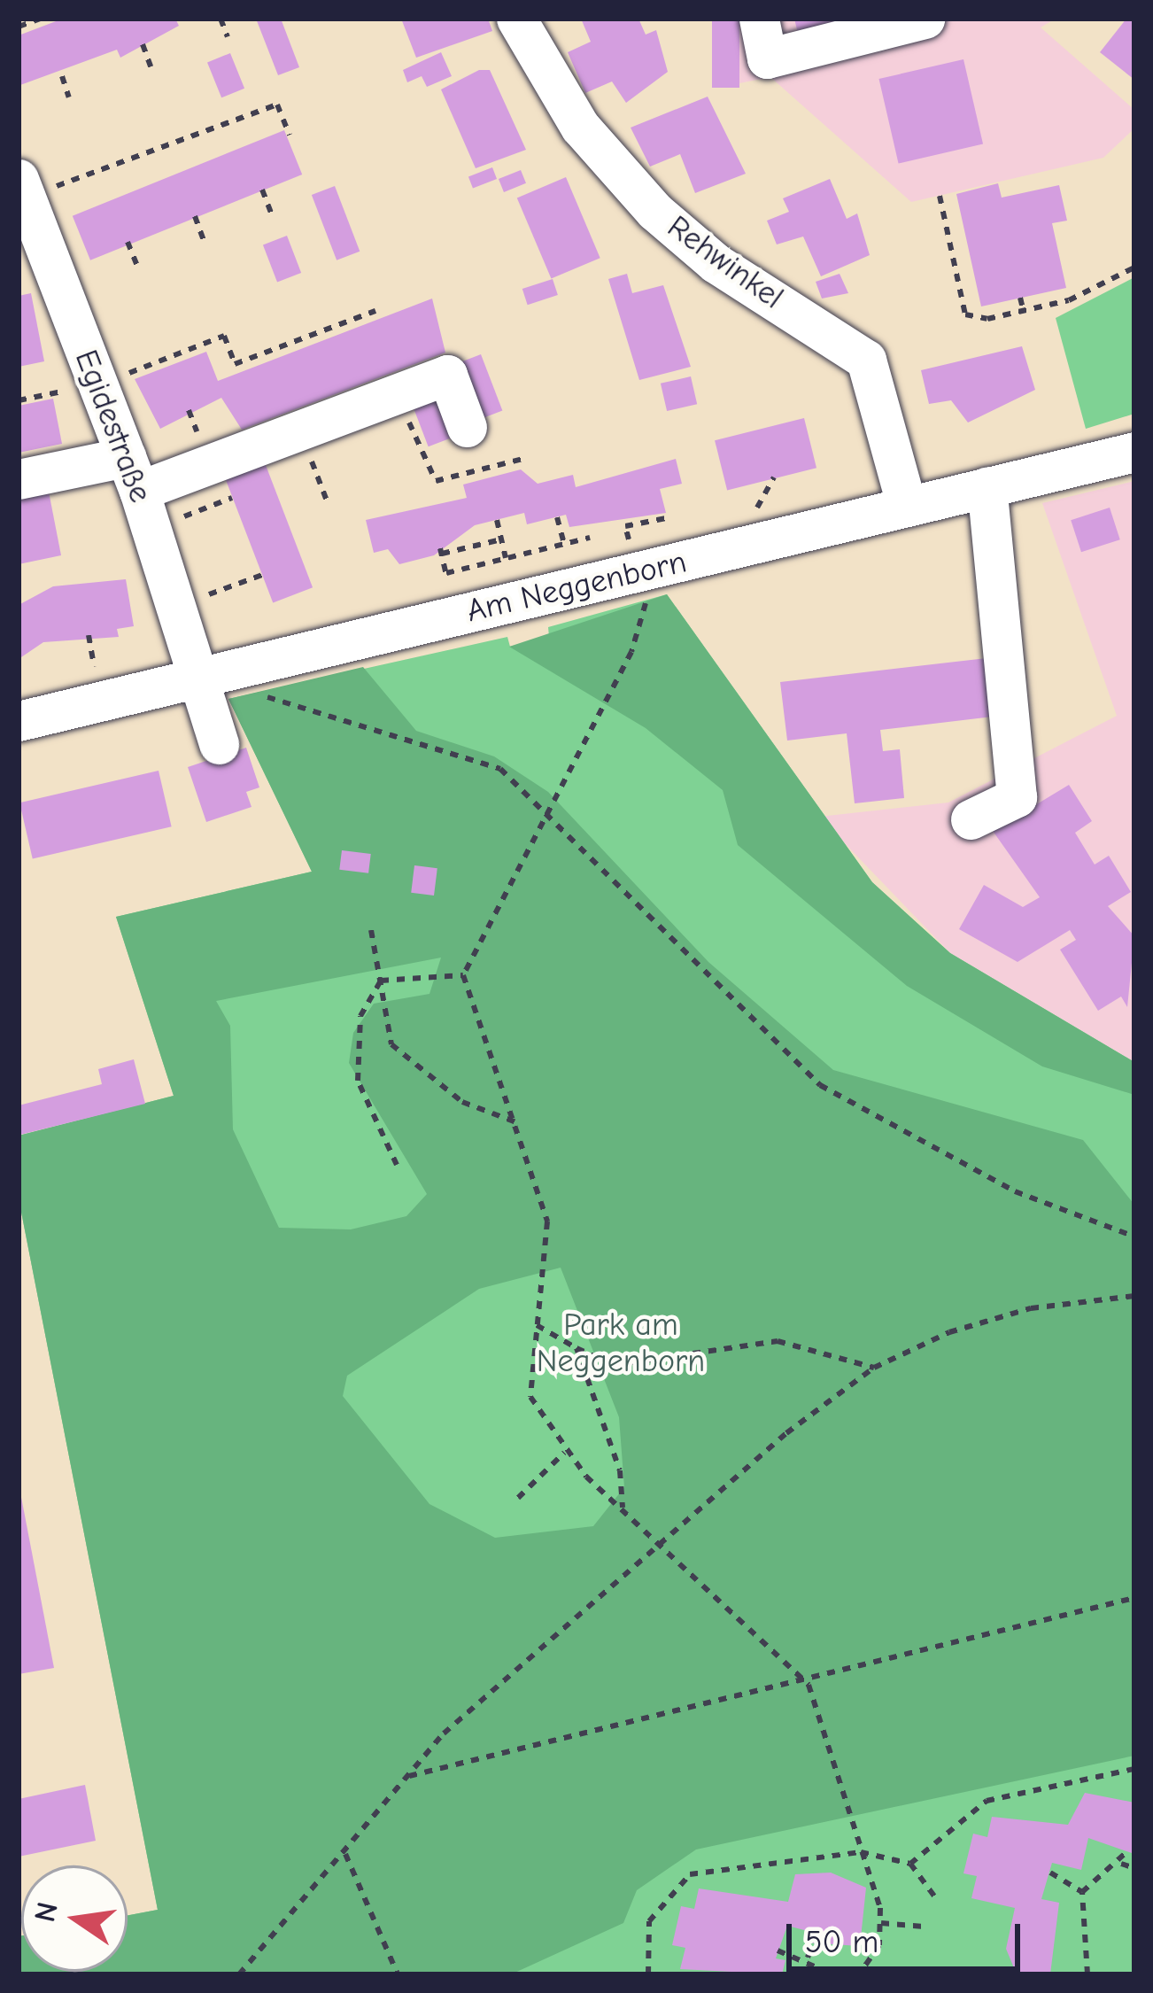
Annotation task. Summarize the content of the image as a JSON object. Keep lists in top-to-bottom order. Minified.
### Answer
{"streets":{"street":["Rehwinkel","Egidestraße","Am Neggenborn"]},"crossings":[["Rehwinkel","Am Neggenborn"],["Egidestraße","Am Neggenborn"]],"parks":["Park am Neggenborn"],"scale_bar":"50 m","north":"left"}
